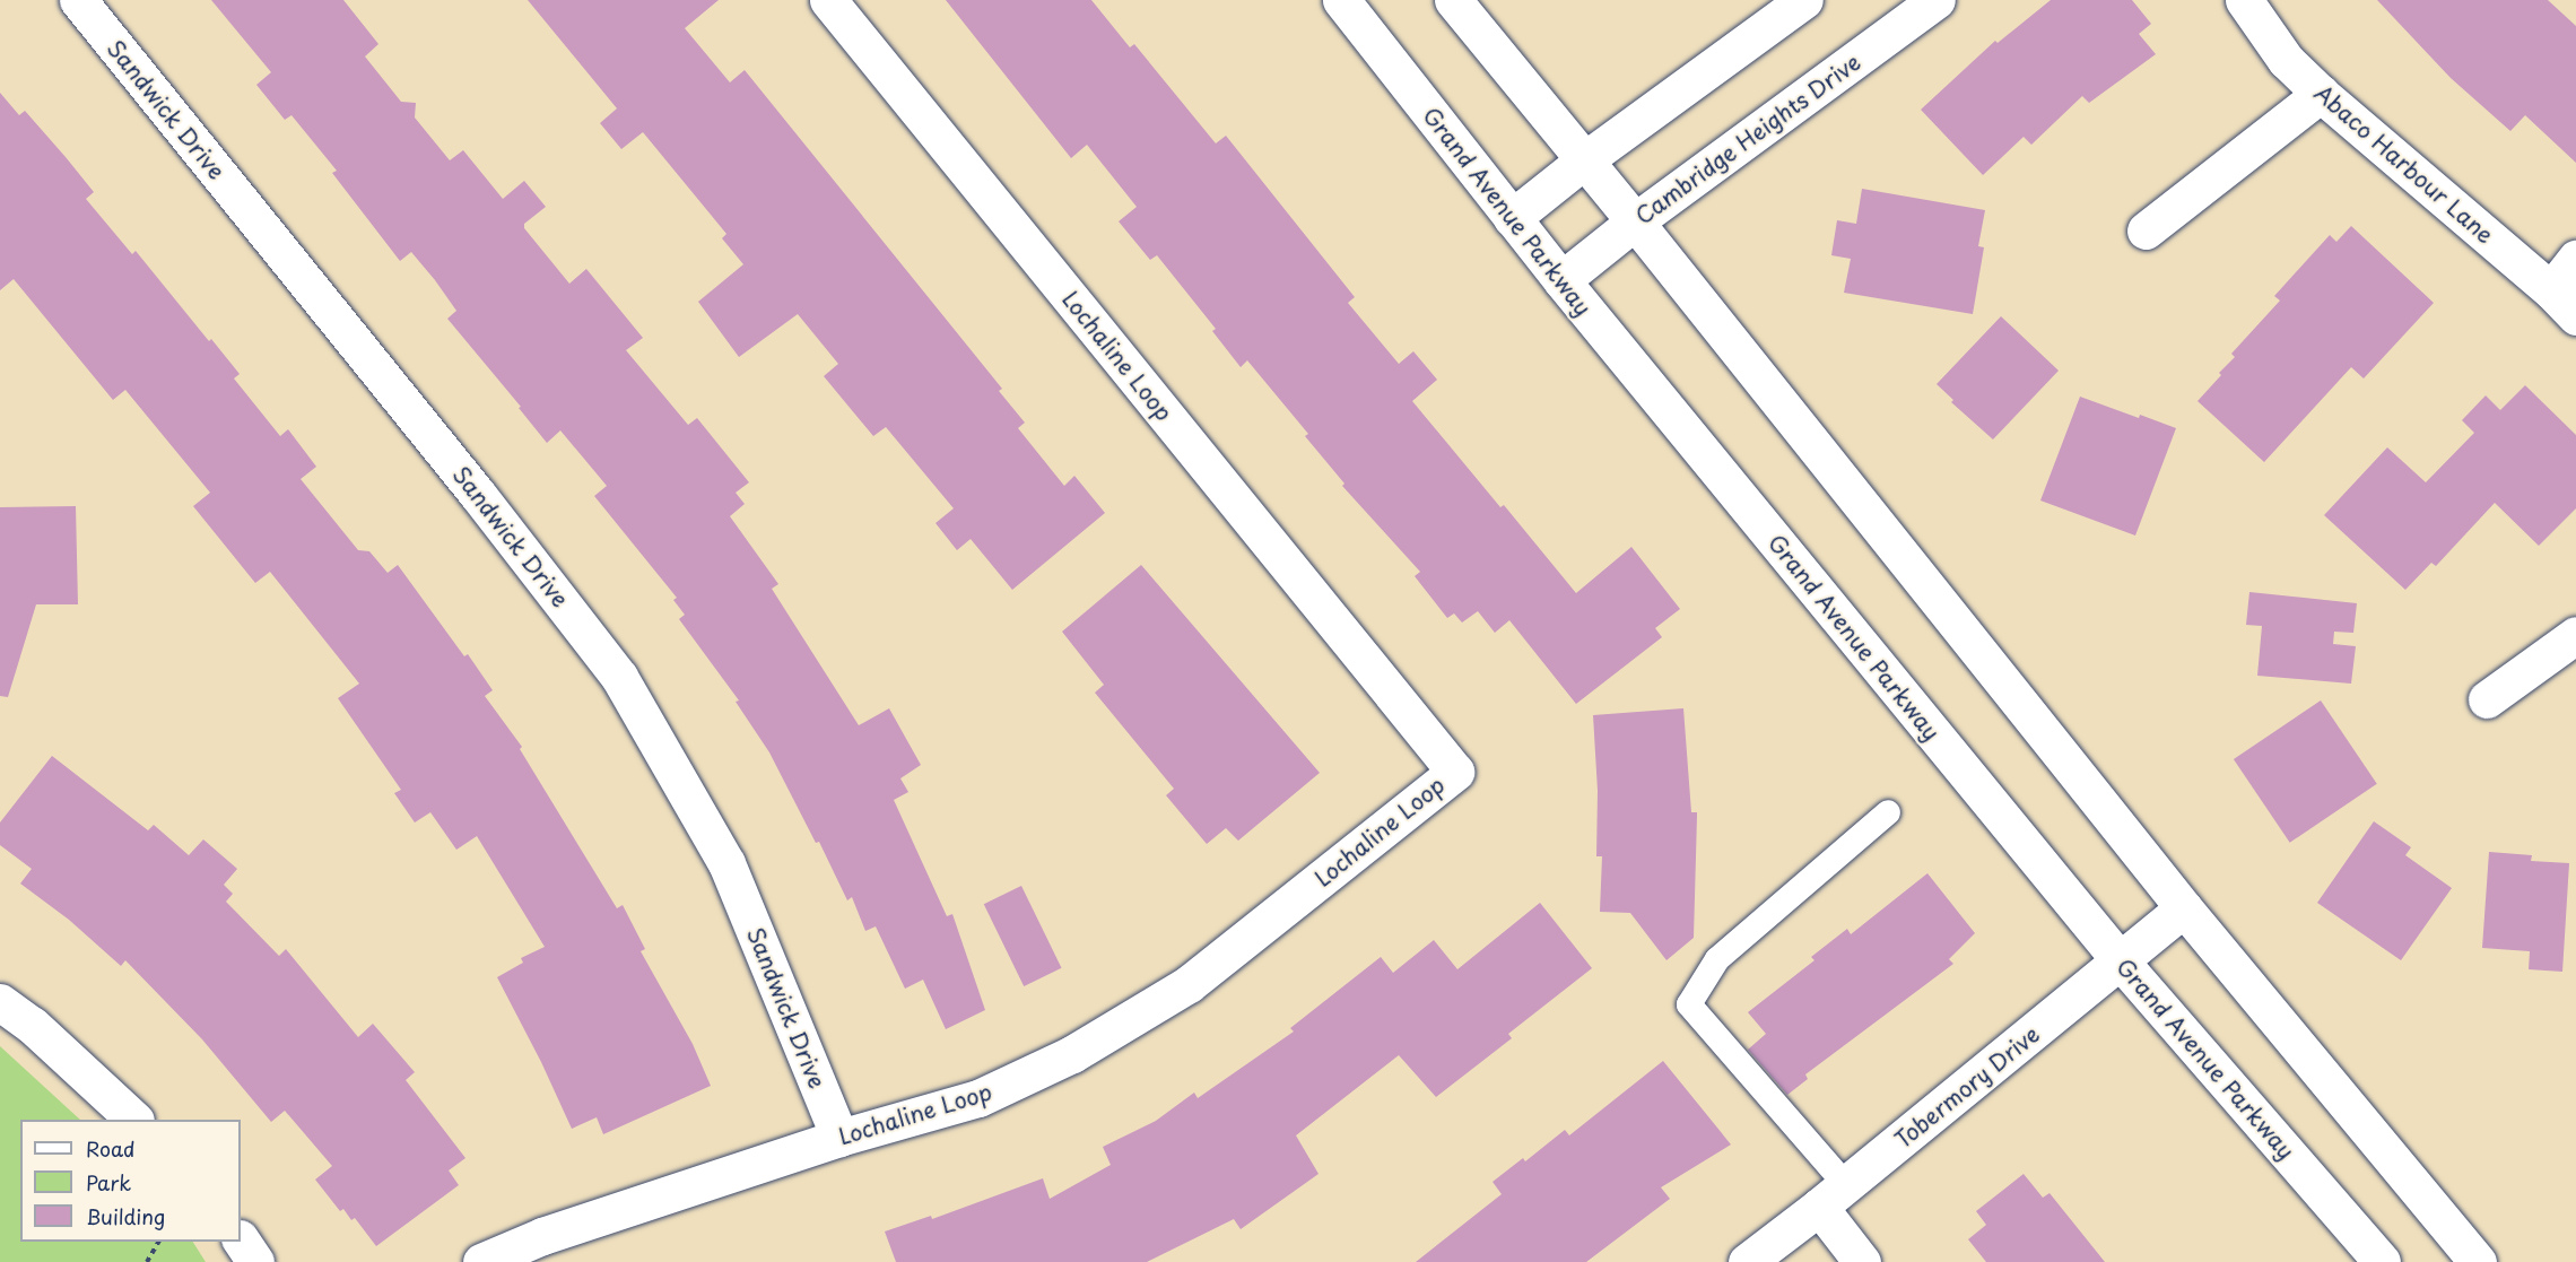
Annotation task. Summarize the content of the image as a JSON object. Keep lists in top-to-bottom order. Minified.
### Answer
{"streets":{"street":["Sandwick Drive","Cambridge Heights Drive","Abaco Harbour Lane","Grand Avenue Parkway","Lochaline Loop","Tobermory Drive"]},"crossings":[["Sandwick Drive","Lochaline Loop"],["Cambridge Heights Drive","Grand Avenue Parkway"],["Grand Avenue Parkway","Tobermory Drive"]],"legend":["Road","Park","Building"]}
